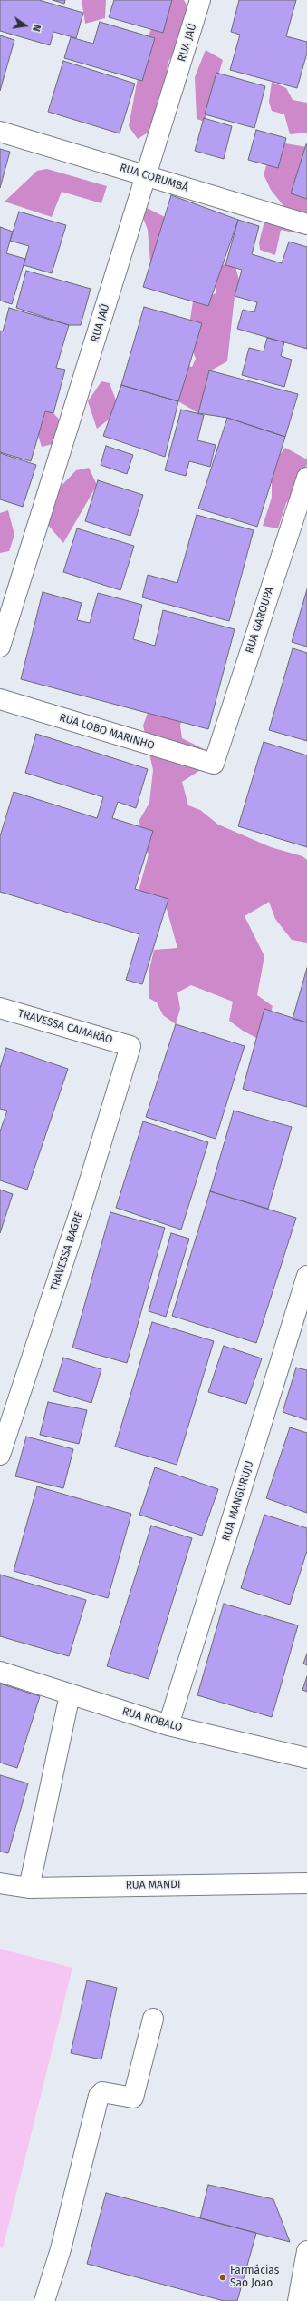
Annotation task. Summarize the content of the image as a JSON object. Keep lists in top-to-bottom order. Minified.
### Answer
{"streets":{"street":["RUA JAÚ","RUA CORUMBÁ","RUA GAROUPA","RUA LOBO MARINHO","TRAVESSA CAMARÃO","TRAVESSA BAGRE","RUA MANGURUJU","RUA ROBALO","RUA MANDI"]},"crossings":[["RUA JAÚ","RUA CORUMBÁ"],["RUA GAROUPA","RUA LOBO MARINHO"],["TRAVESSA CAMARÃO","TRAVESSA BAGRE"],["RUA MANGURUJU","RUA ROBALO"]],"places":["Farmácias Sao Joao"],"north":"right"}
